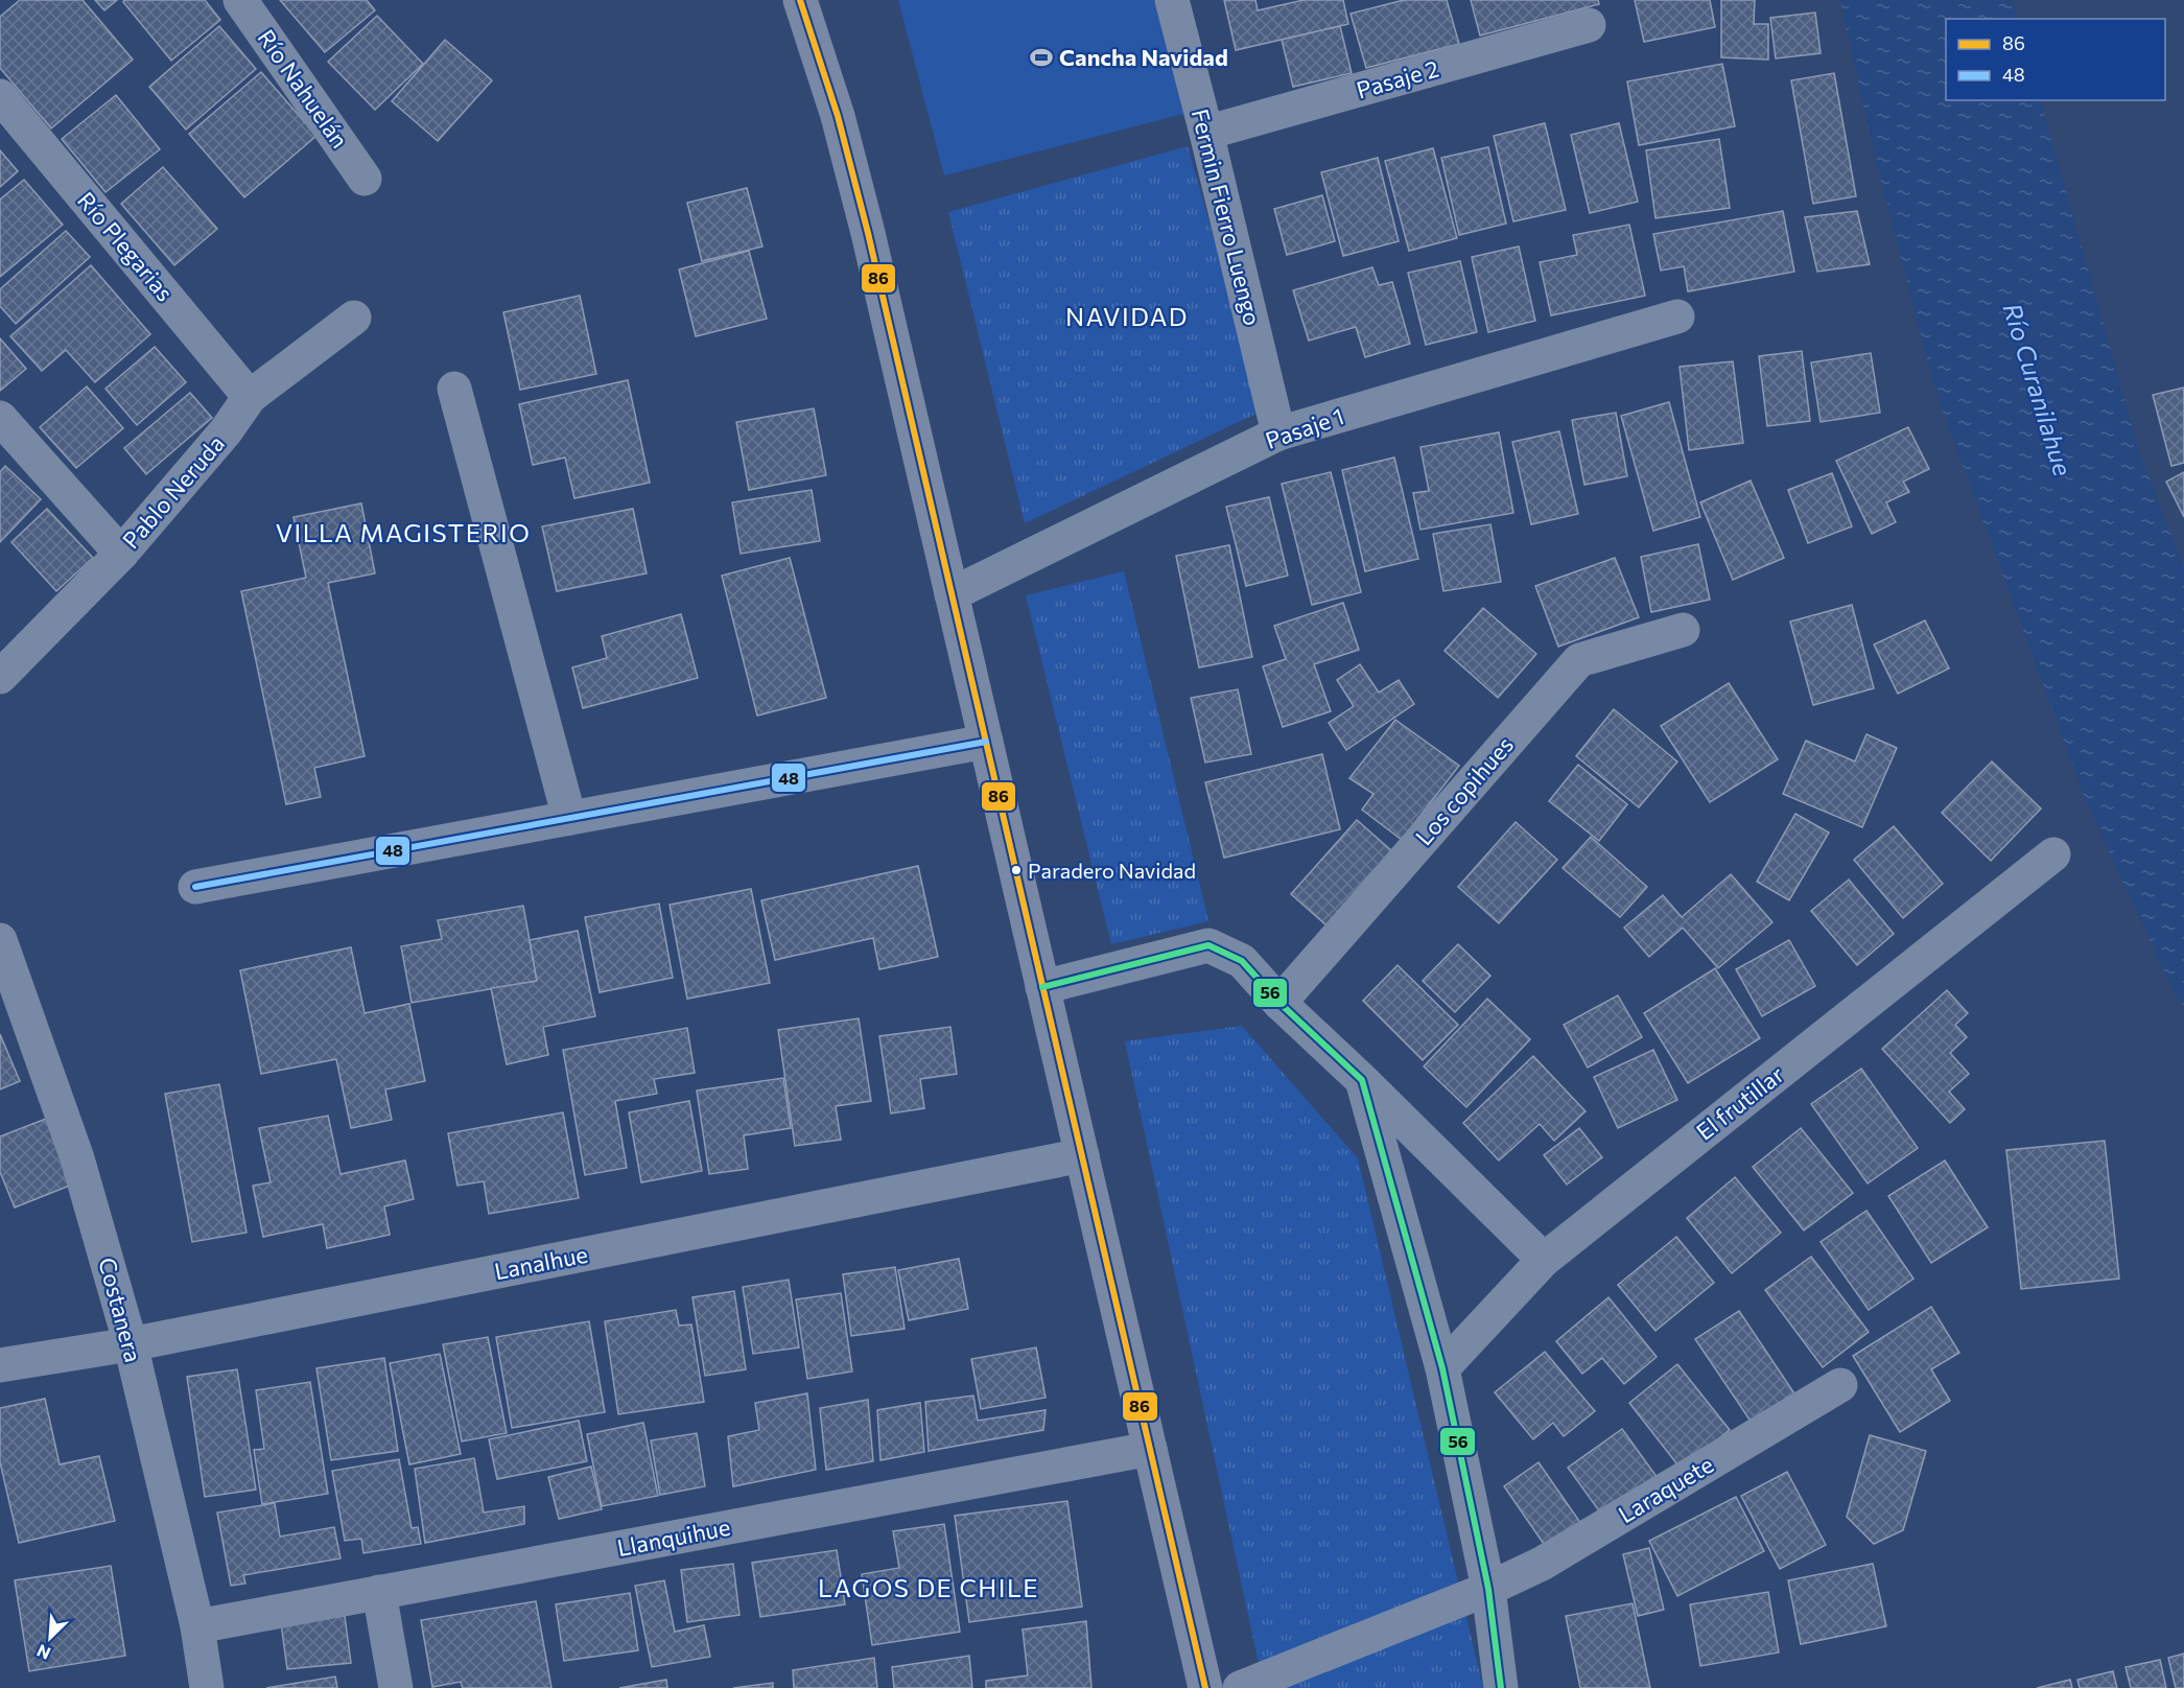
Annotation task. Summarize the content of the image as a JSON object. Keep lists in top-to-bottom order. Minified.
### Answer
{"streets":{"street":["Pasaje 2","Río Nahuelán","Fermin Fierro Luengo","Río Plegarias","Pasaje 1","Pablo Neruda","Los copihues","El frutillar","Lanalhue","Costanera","Laraquete","Llanquihue"]},"crossings":[["Pasaje 2","Fermin Fierro Luengo"],["Fermin Fierro Luengo","Pasaje 1"],["Río Plegarias","Pablo Neruda"],["Lanalhue","Costanera"],["Costanera","Llanquihue"]],"districts":["NAVIDAD","VILLA MAGISTERIO","LAGOS DE CHILE"],"water":["Río Curanilahue"],"places":{"sports":["Cancha Navidad"],"other":["Paradero Navidad"]},"lines":["transit line 86","transit line 48","transit line 56"],"legend":["86","48"],"north":"bottom left"}
